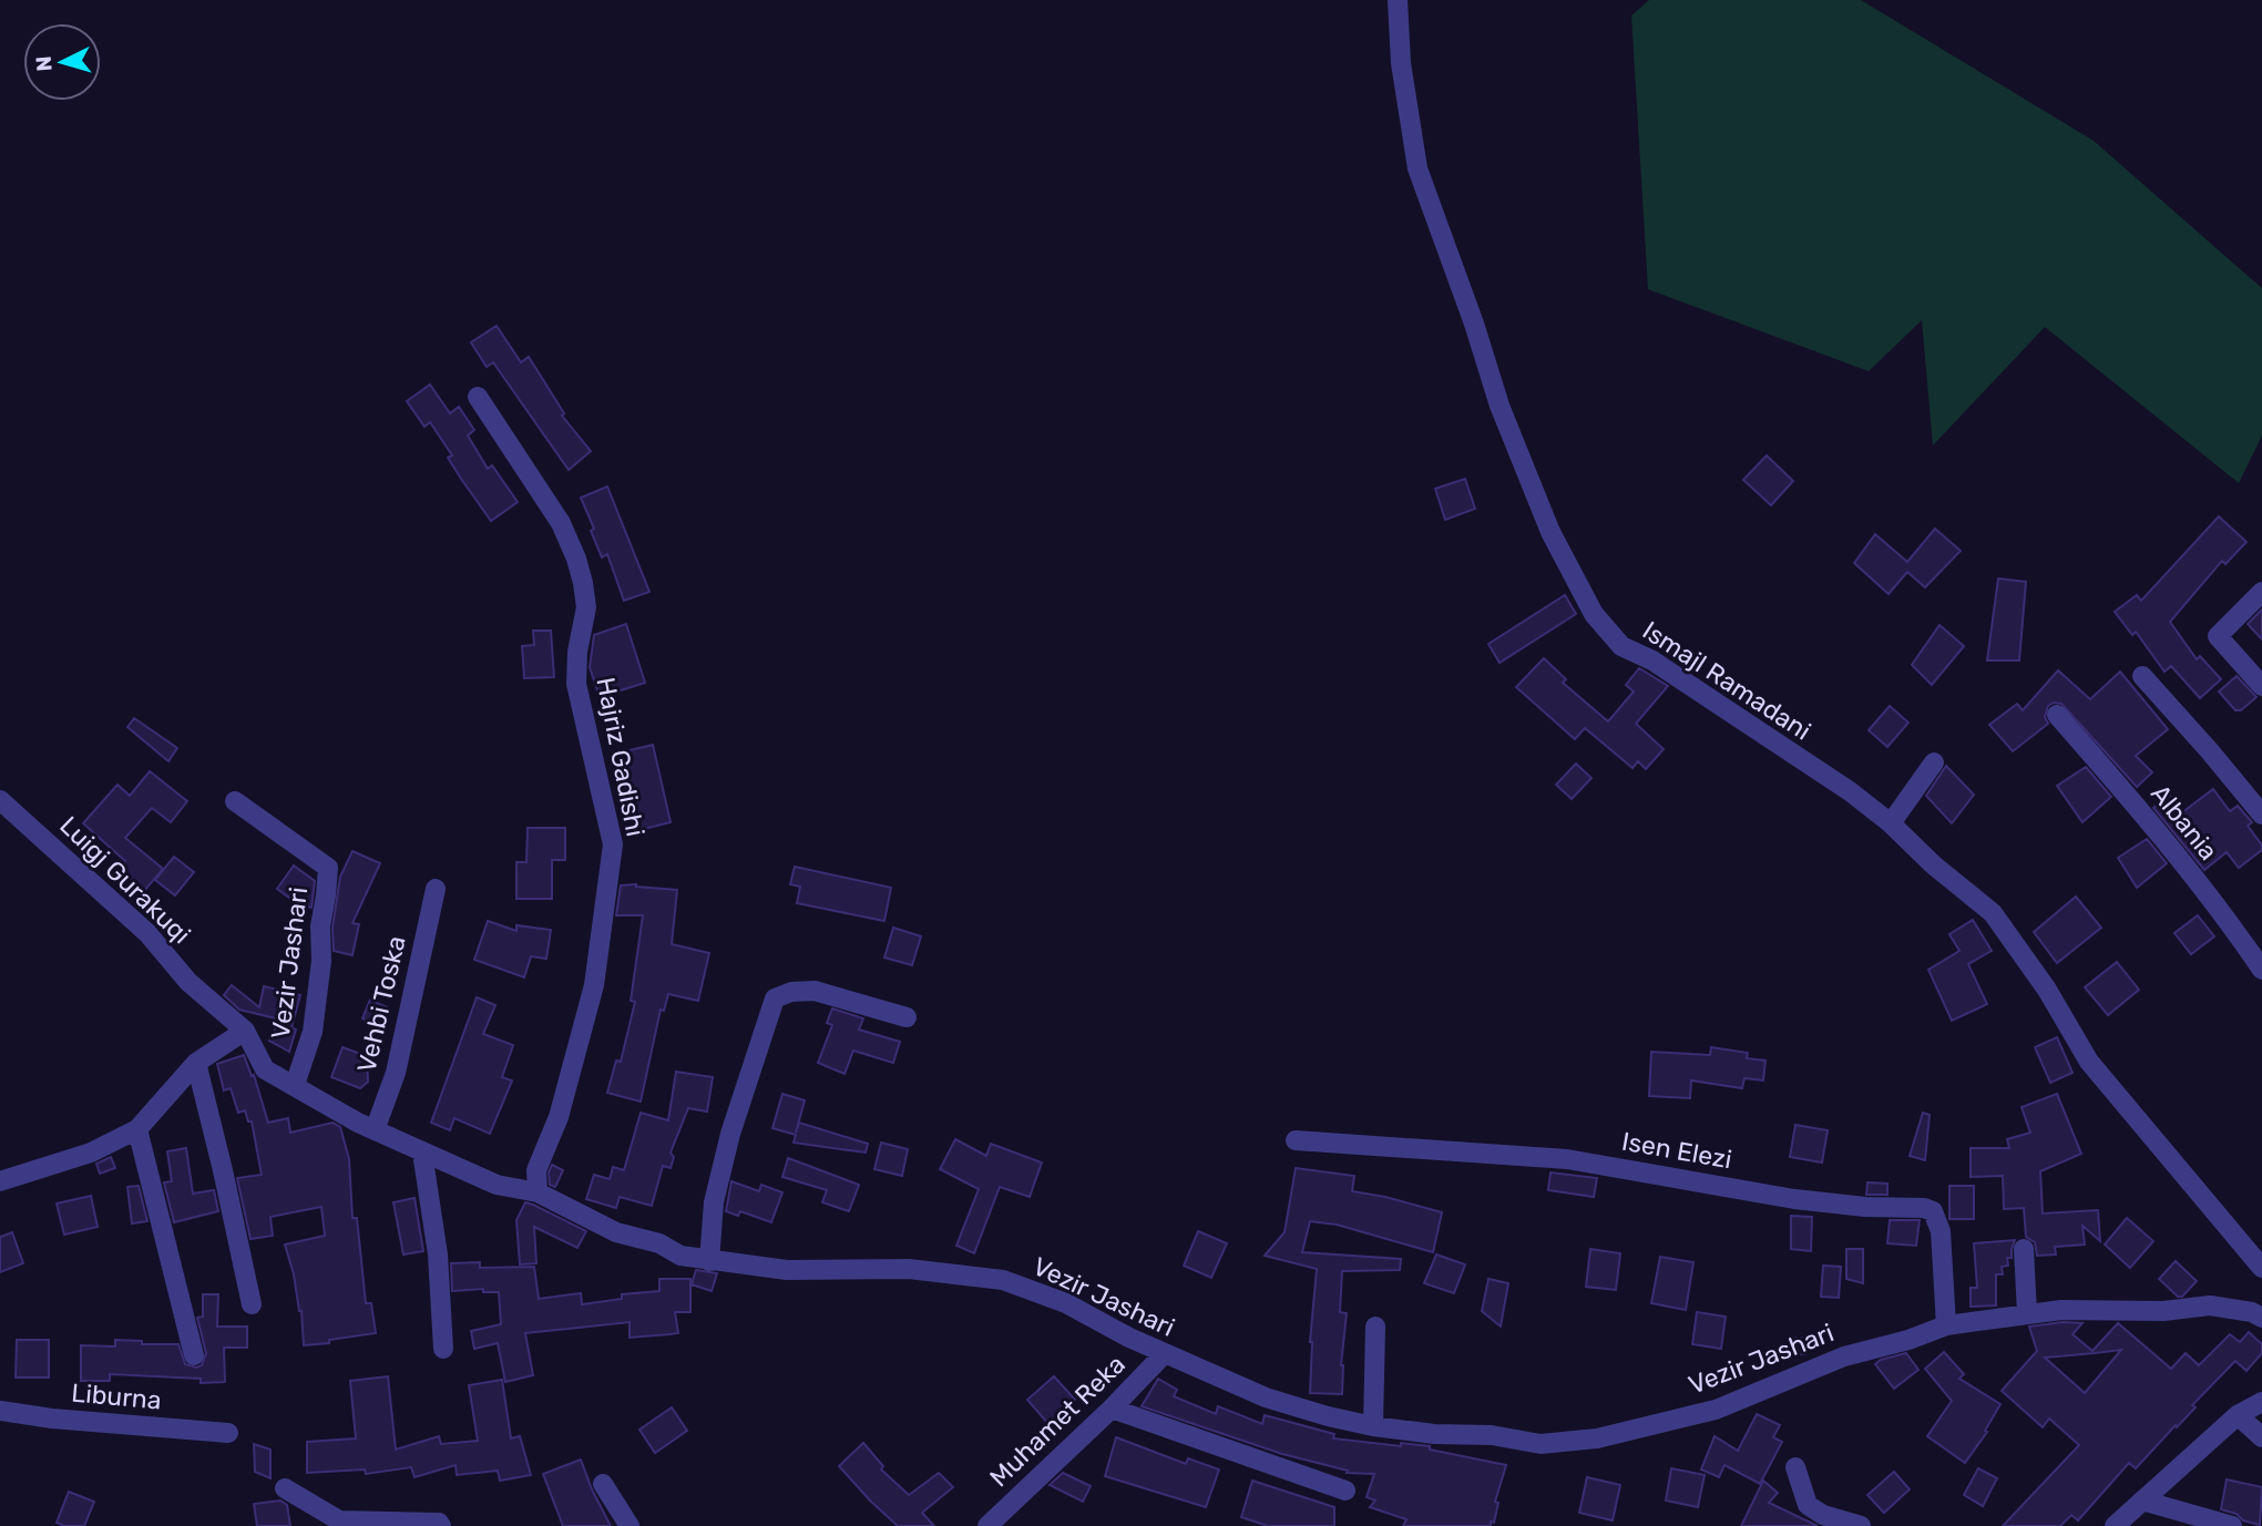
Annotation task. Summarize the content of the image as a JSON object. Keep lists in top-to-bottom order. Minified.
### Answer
{"streets":{"street":["Ismajl Ramadani","Hajriz Gadishi","Albania","Luigj Gurakuqi","Vezir Jashari","Vehbi Toska","Isen Elezi","Liburna","Muhamet Reka"]},"crossings":[["Hajriz Gadishi","Vezir Jashari"],["Luigj Gurakuqi","Vezir Jashari"],["Vezir Jashari","Vehbi Toska"],["Vezir Jashari","Isen Elezi"],["Vezir Jashari","Muhamet Reka"]],"north":"left"}
